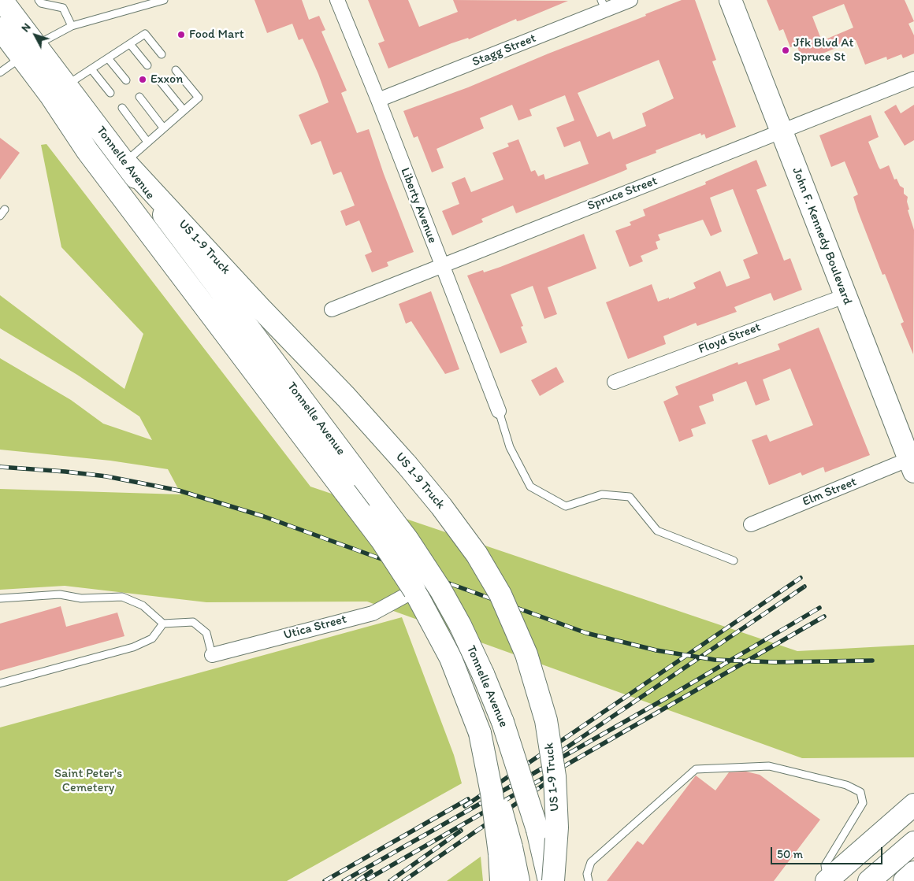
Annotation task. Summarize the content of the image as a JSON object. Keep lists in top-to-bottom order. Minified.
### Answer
{"streets":{"main road":["Tonnelle Avenue","John F. Kennedy Boulevard","US 1-9 Truck"],"street":["Stagg Street","Spruce Street","Liberty Avenue","Floyd Street","Elm Street","Utica Street"]},"crossings":[["Stagg Street","Liberty Avenue"],["Tonnelle Avenue","US 1-9 Truck"],["Tonnelle Avenue","Utica Street"],["Spruce Street","Liberty Avenue"],["Spruce Street","John F. Kennedy Boulevard"],["John F. Kennedy Boulevard","Floyd Street"],["John F. Kennedy Boulevard","Elm Street"]],"parks":["Saint Peter's Cemetery"],"places":["Food Mart","Jfk Blvd At Spruce St","Exxon"],"scale_bar":"50 m","north":"top left"}
